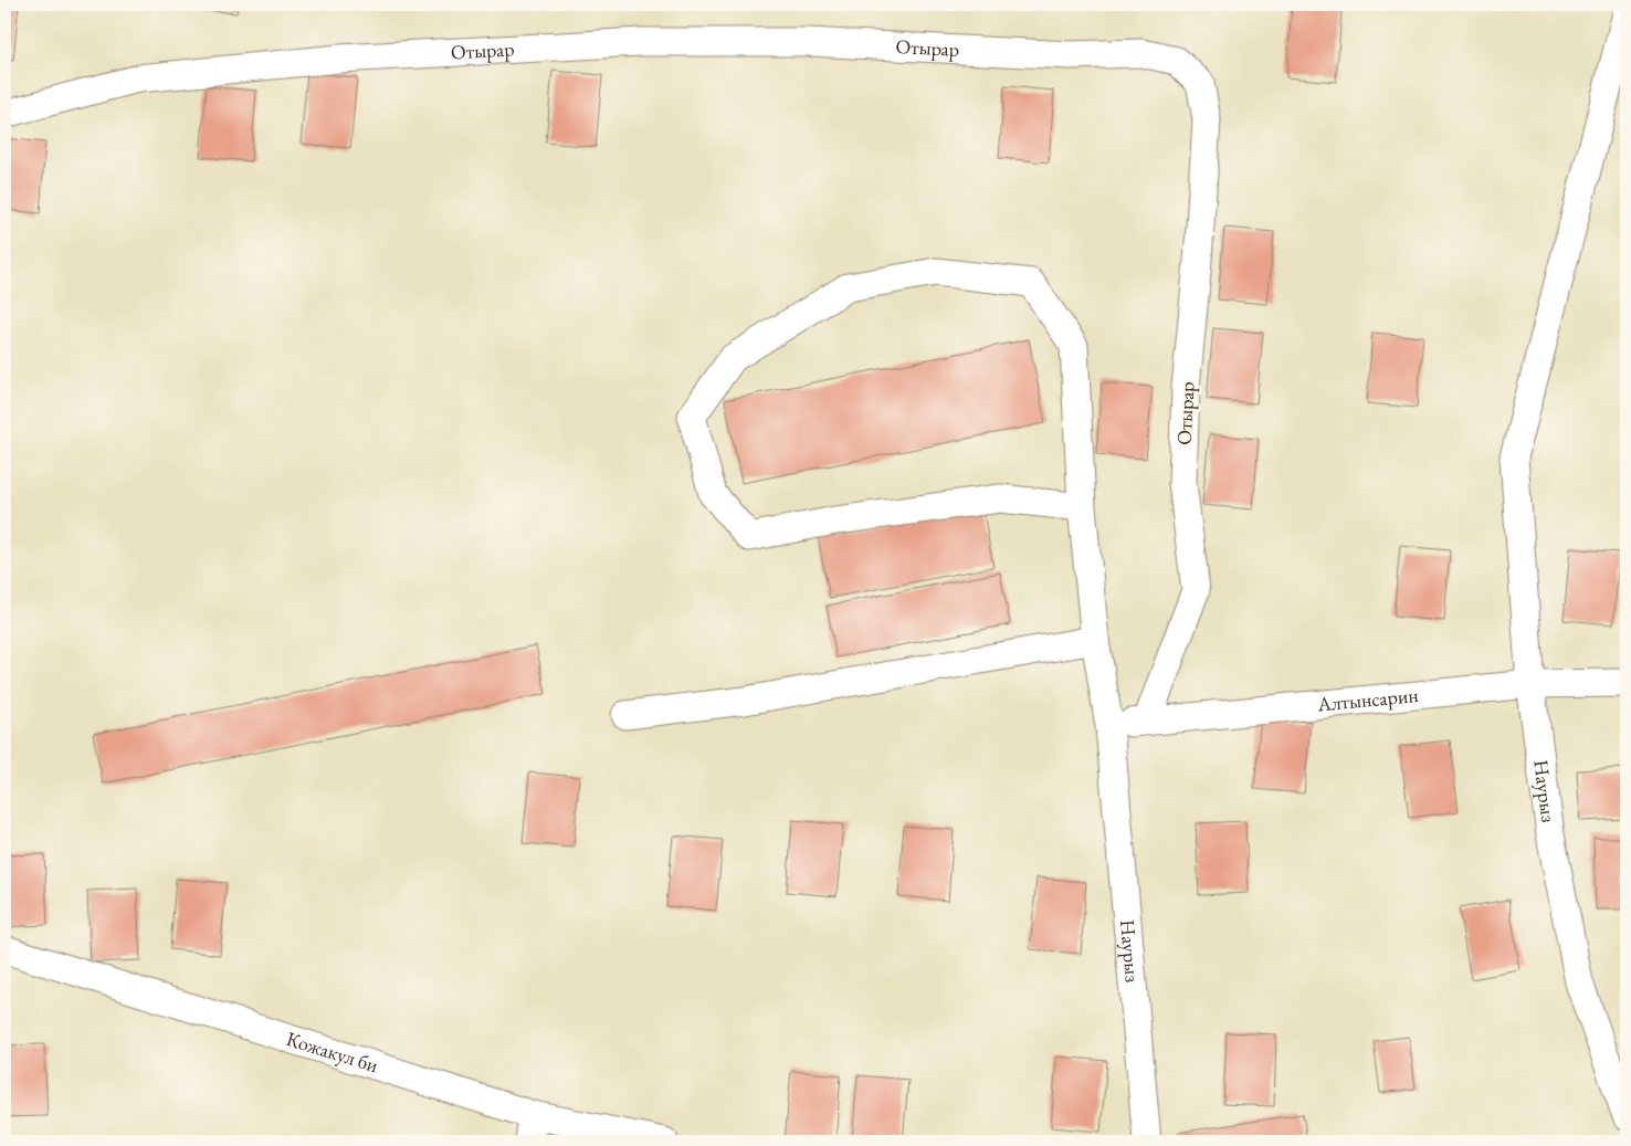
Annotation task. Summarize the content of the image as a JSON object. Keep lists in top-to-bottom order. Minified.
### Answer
{"streets":{"street":["Отырар","Алтынсарин","Наурыз","Кожакул би"]},"crossings":[["Отырар","Алтынсарин"],["Алтынсарин","Наурыз"]]}
